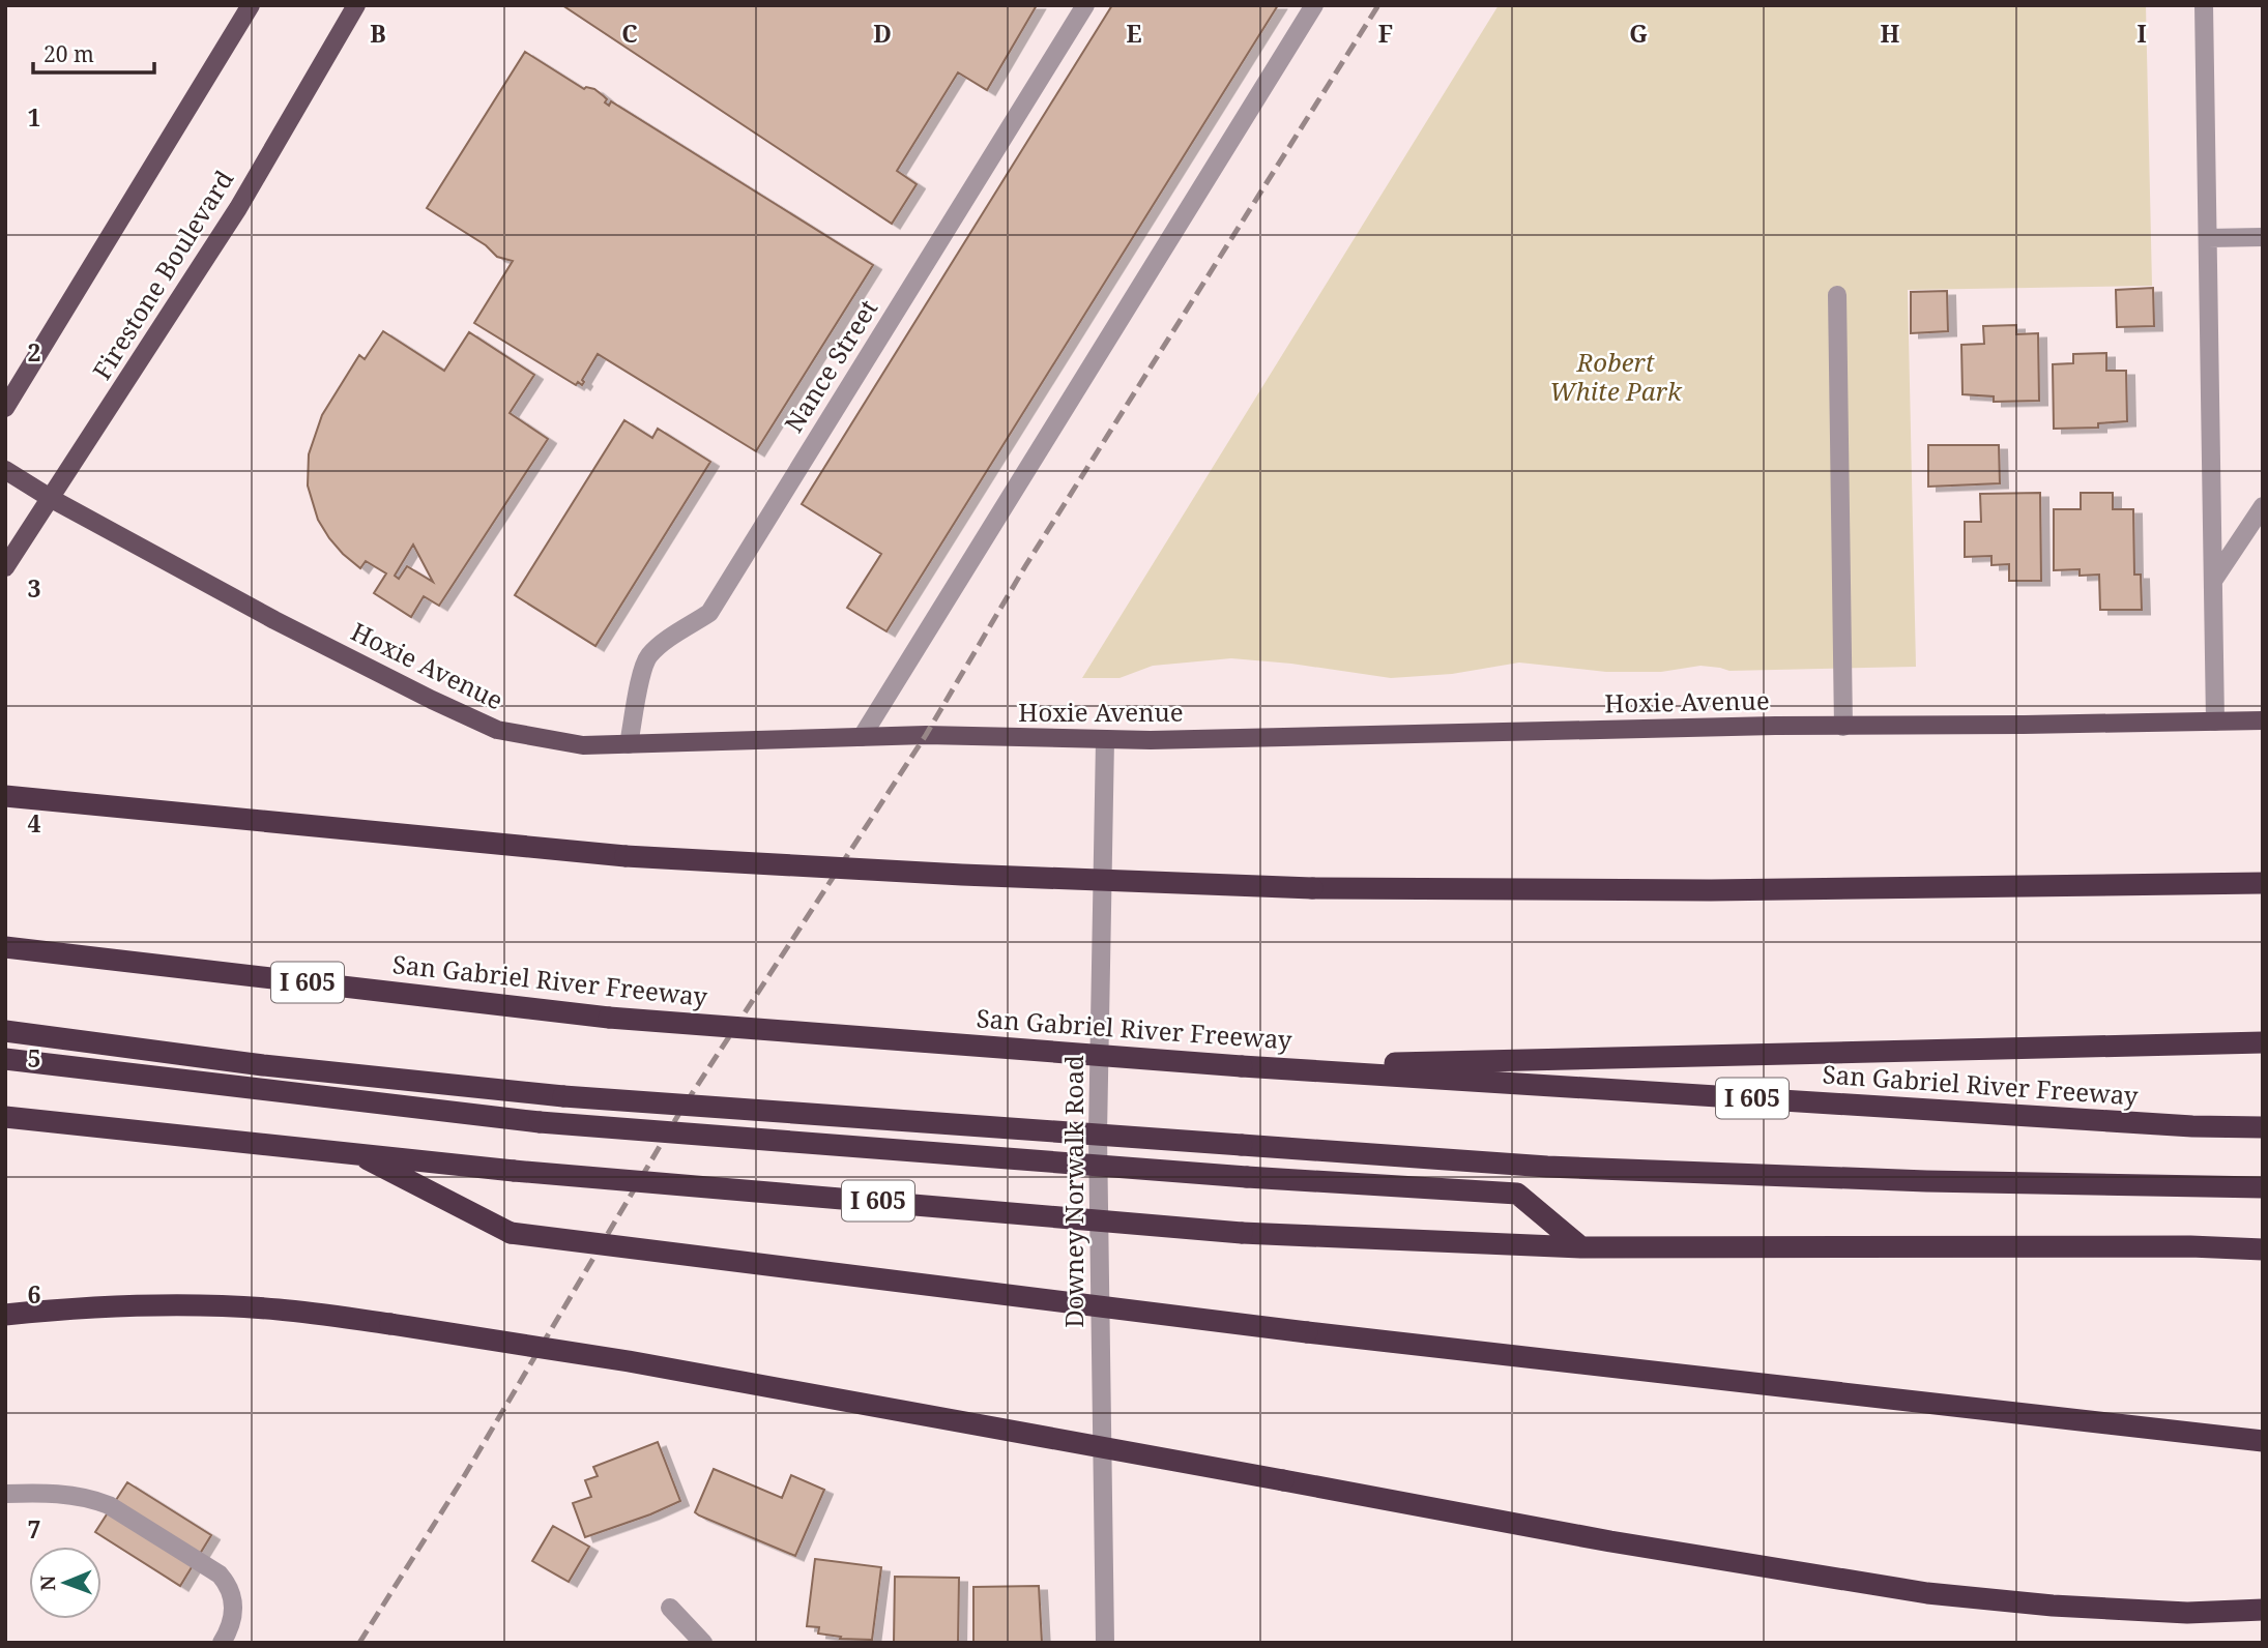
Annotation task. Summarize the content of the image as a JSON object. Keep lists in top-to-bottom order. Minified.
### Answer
{"streets":{"highway":["San Gabriel River Freeway","I 605"],"main road":["Firestone Boulevard","Hoxie Avenue"],"street":["Nance Street","Downey Norwalk Road"]},"crossings":[["Firestone Boulevard","Hoxie Avenue"],["Nance Street","Hoxie Avenue"],["Hoxie Avenue","Downey Norwalk Road"]],"parks":["Robert White Park"],"scale_bar":"20 m","north":"left","grid":{"columns":["B","C","D","E","F","G","H","I"],"rows":["1","2","3","4","5","6","7"]}}
